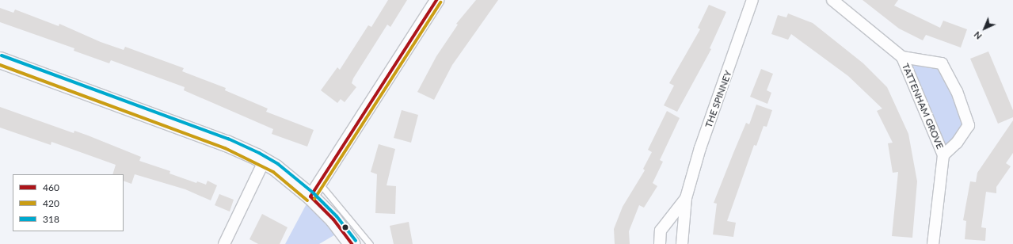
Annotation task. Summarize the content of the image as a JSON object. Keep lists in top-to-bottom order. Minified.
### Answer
{"streets":{"street":["THE SPINNEY","TATTENHAM GROVE"]},"lines":["transit line 460","transit line 420","transit line 318"],"legend":["460","420","318"],"north":"bottom left"}
